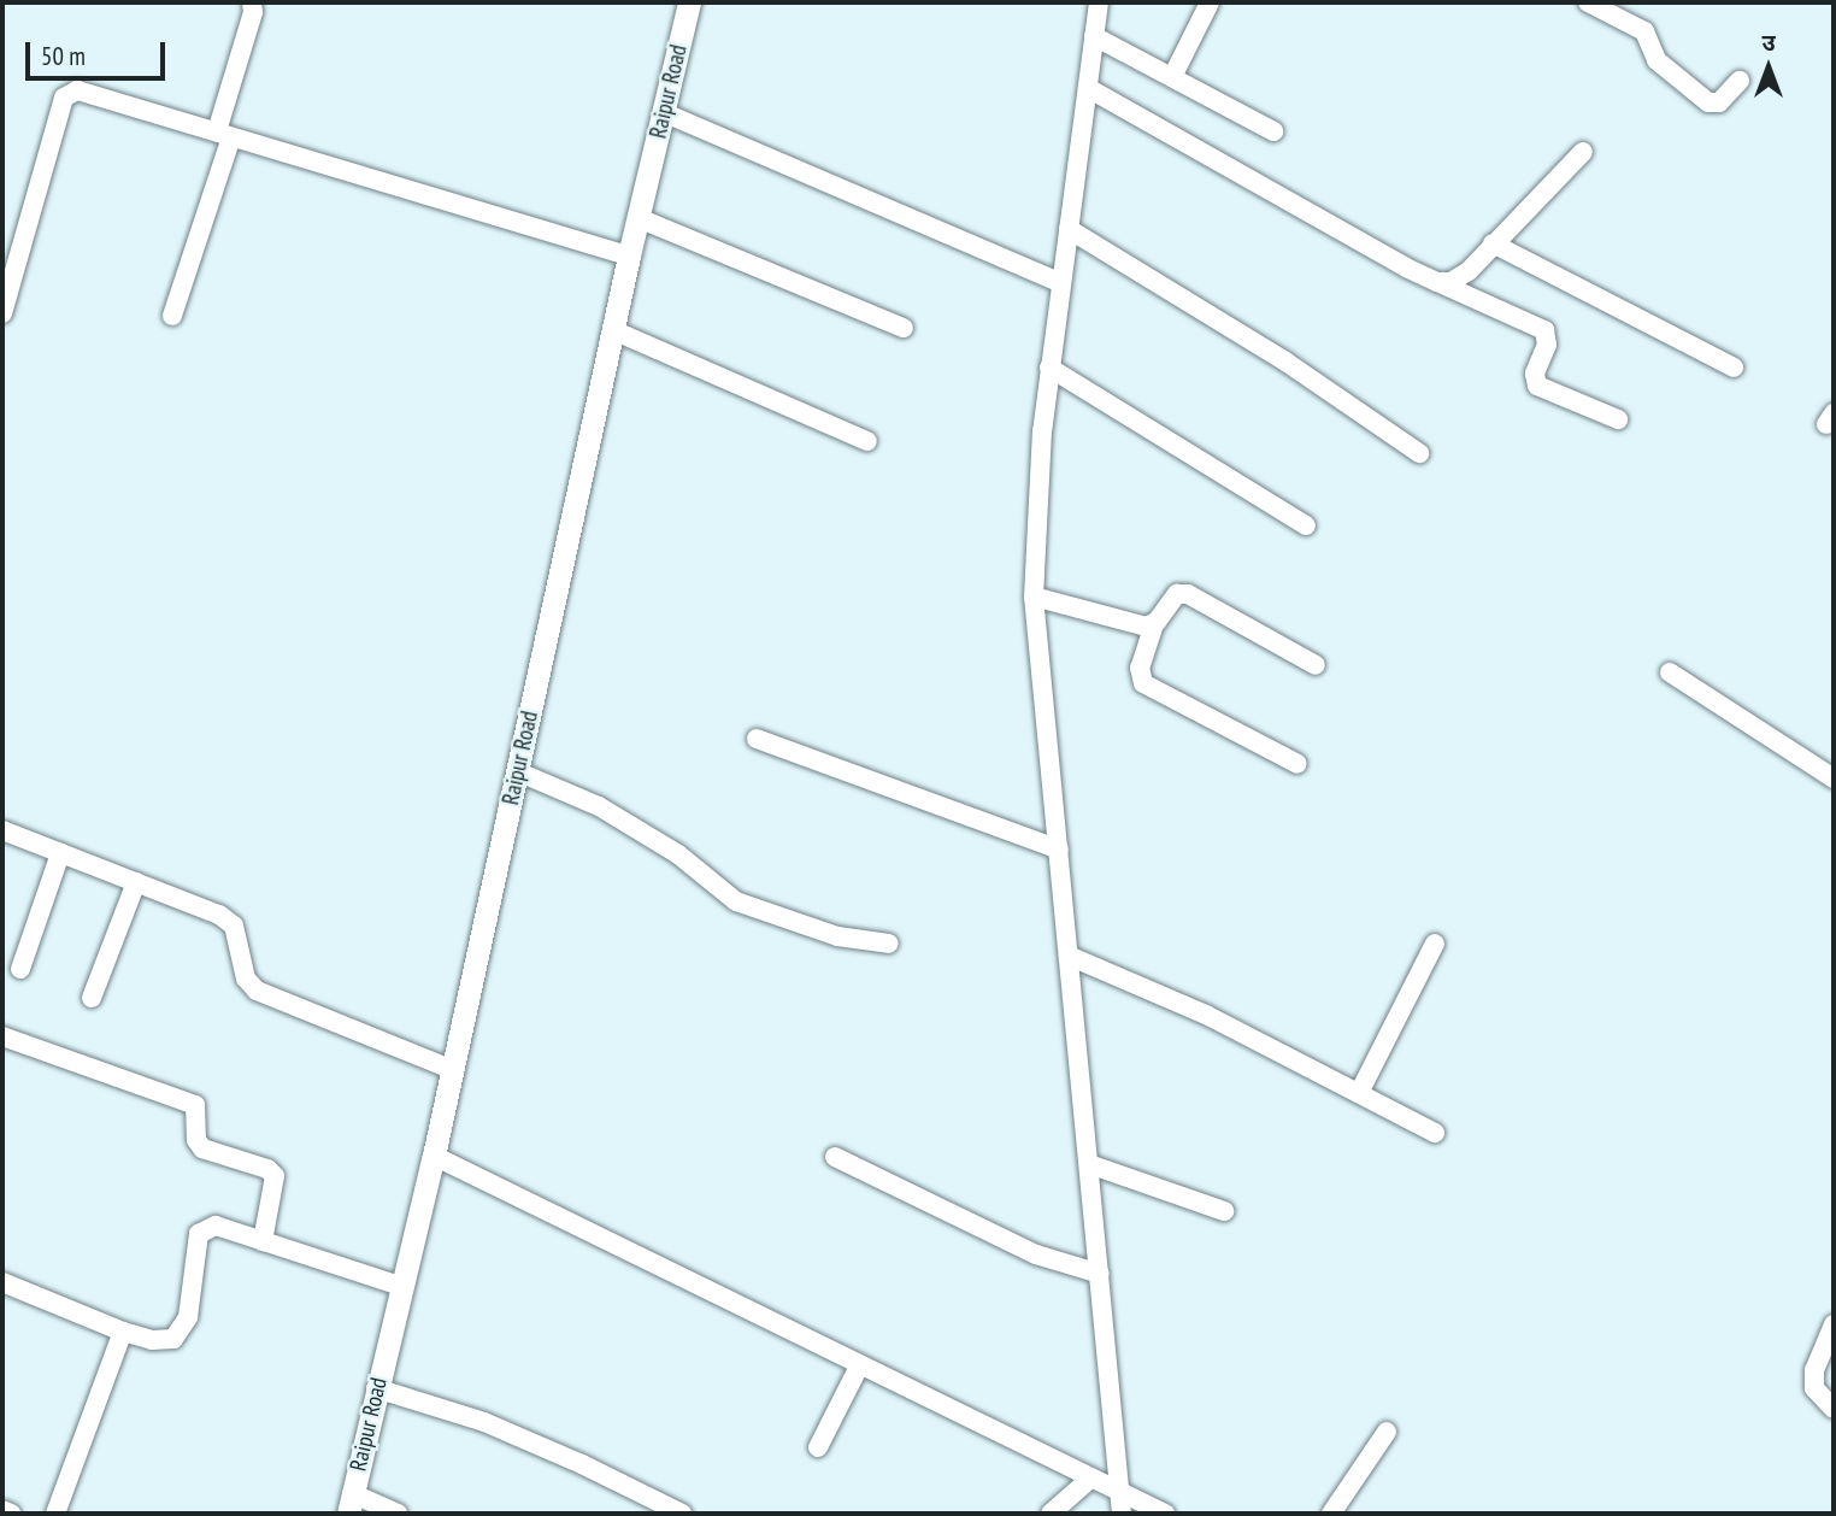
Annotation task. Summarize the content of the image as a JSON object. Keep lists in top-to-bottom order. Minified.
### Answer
{"streets":{"main road":["Raipur Road"]},"scale_bar":"50 m","north":"top"}
